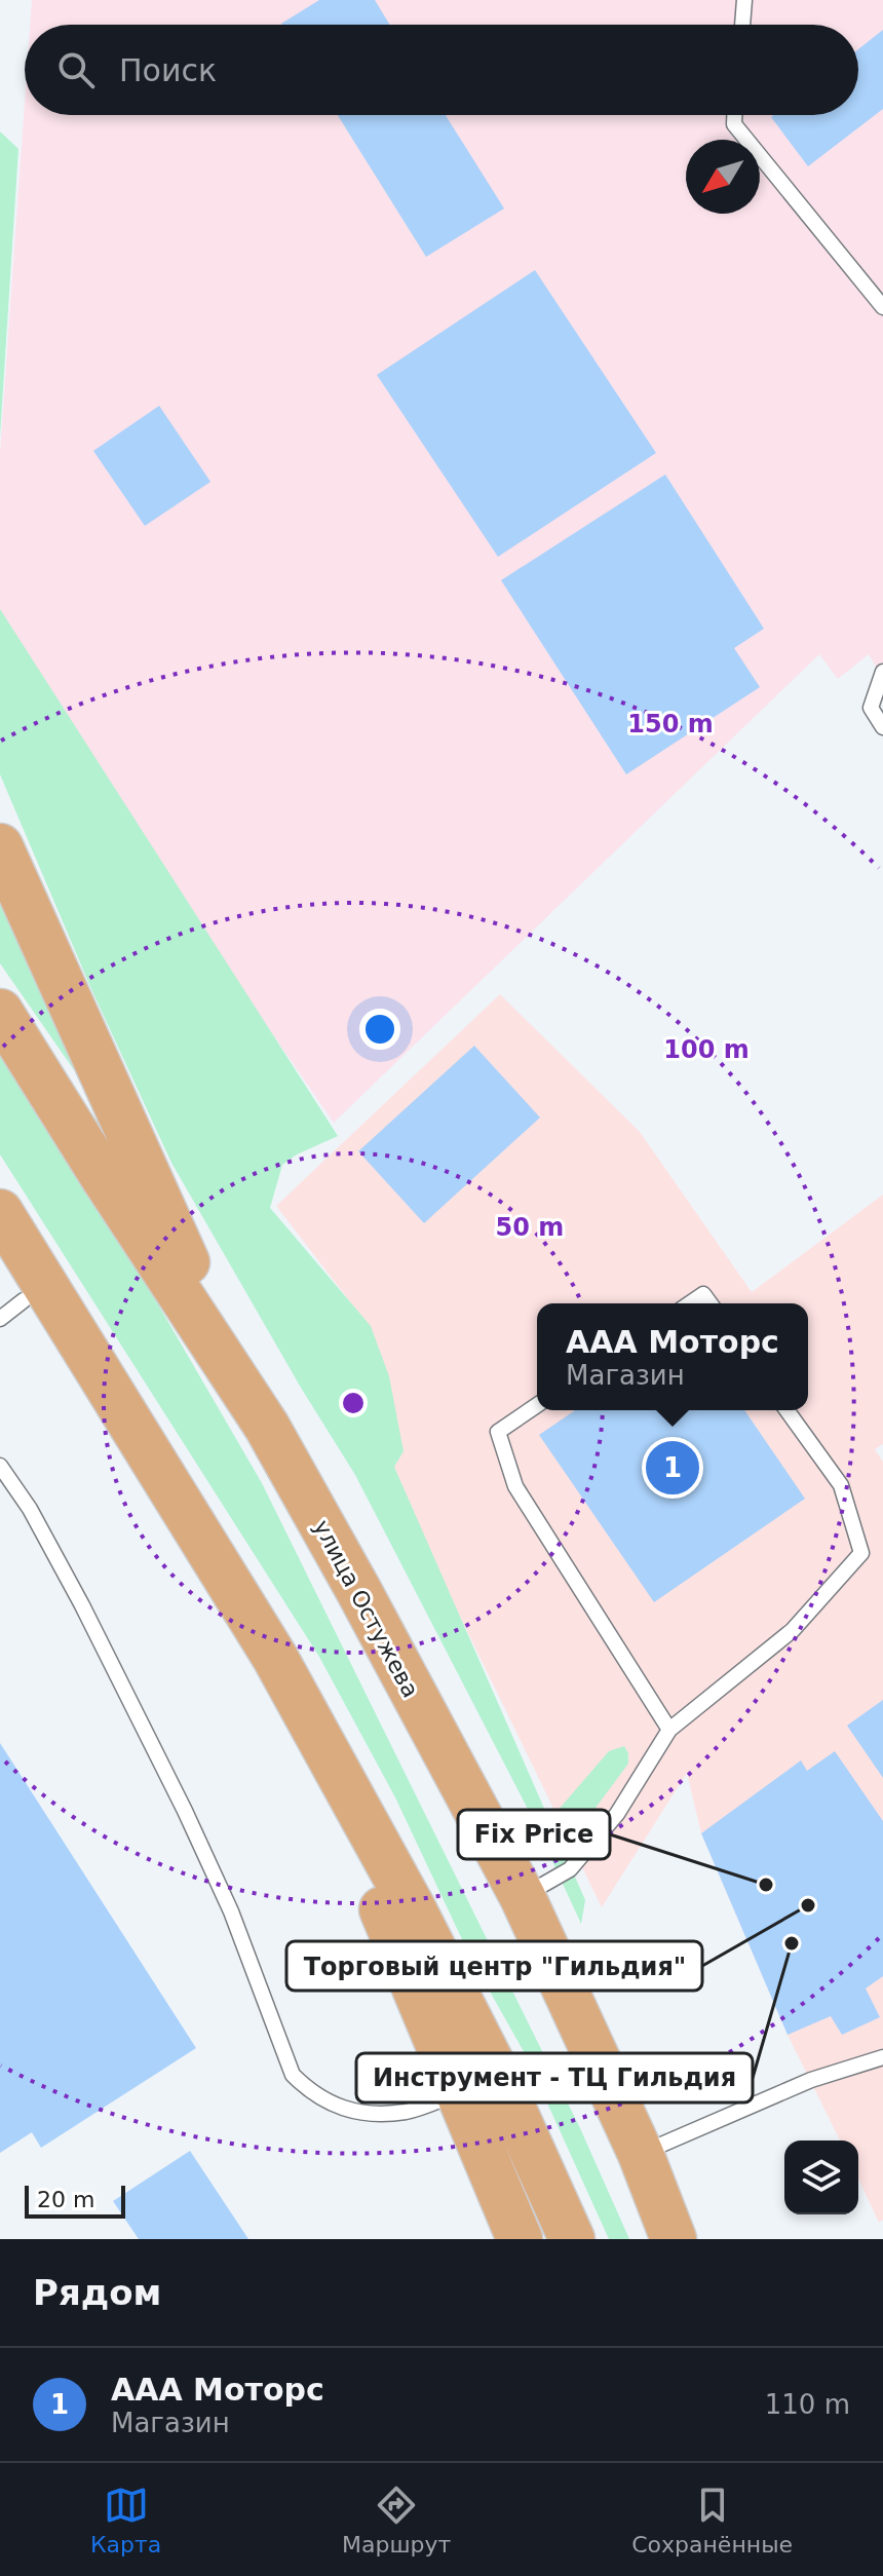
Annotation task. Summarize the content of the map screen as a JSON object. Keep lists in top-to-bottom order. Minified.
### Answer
{"streets":{"main road":["улица Остужева"]},"places":["Fix Price","Торговый центр \"Гильдия\"","Инструмент - ТЦ Гильдия"],"scale_bar":"20 m","north":"bottom left","page":{"search":"Поиск","popup":["ААА Моторс","Магазин"],"pins":"1","scale":"20 m","heading":"Рядом","list":[{"mark":"1","name":"ААА Моторс","note":"Магазин","value":"110 m"}],"nav":["Карта","Маршрут","Сохранённые"]},"rings":["150 m","100 m","50 m"]}
